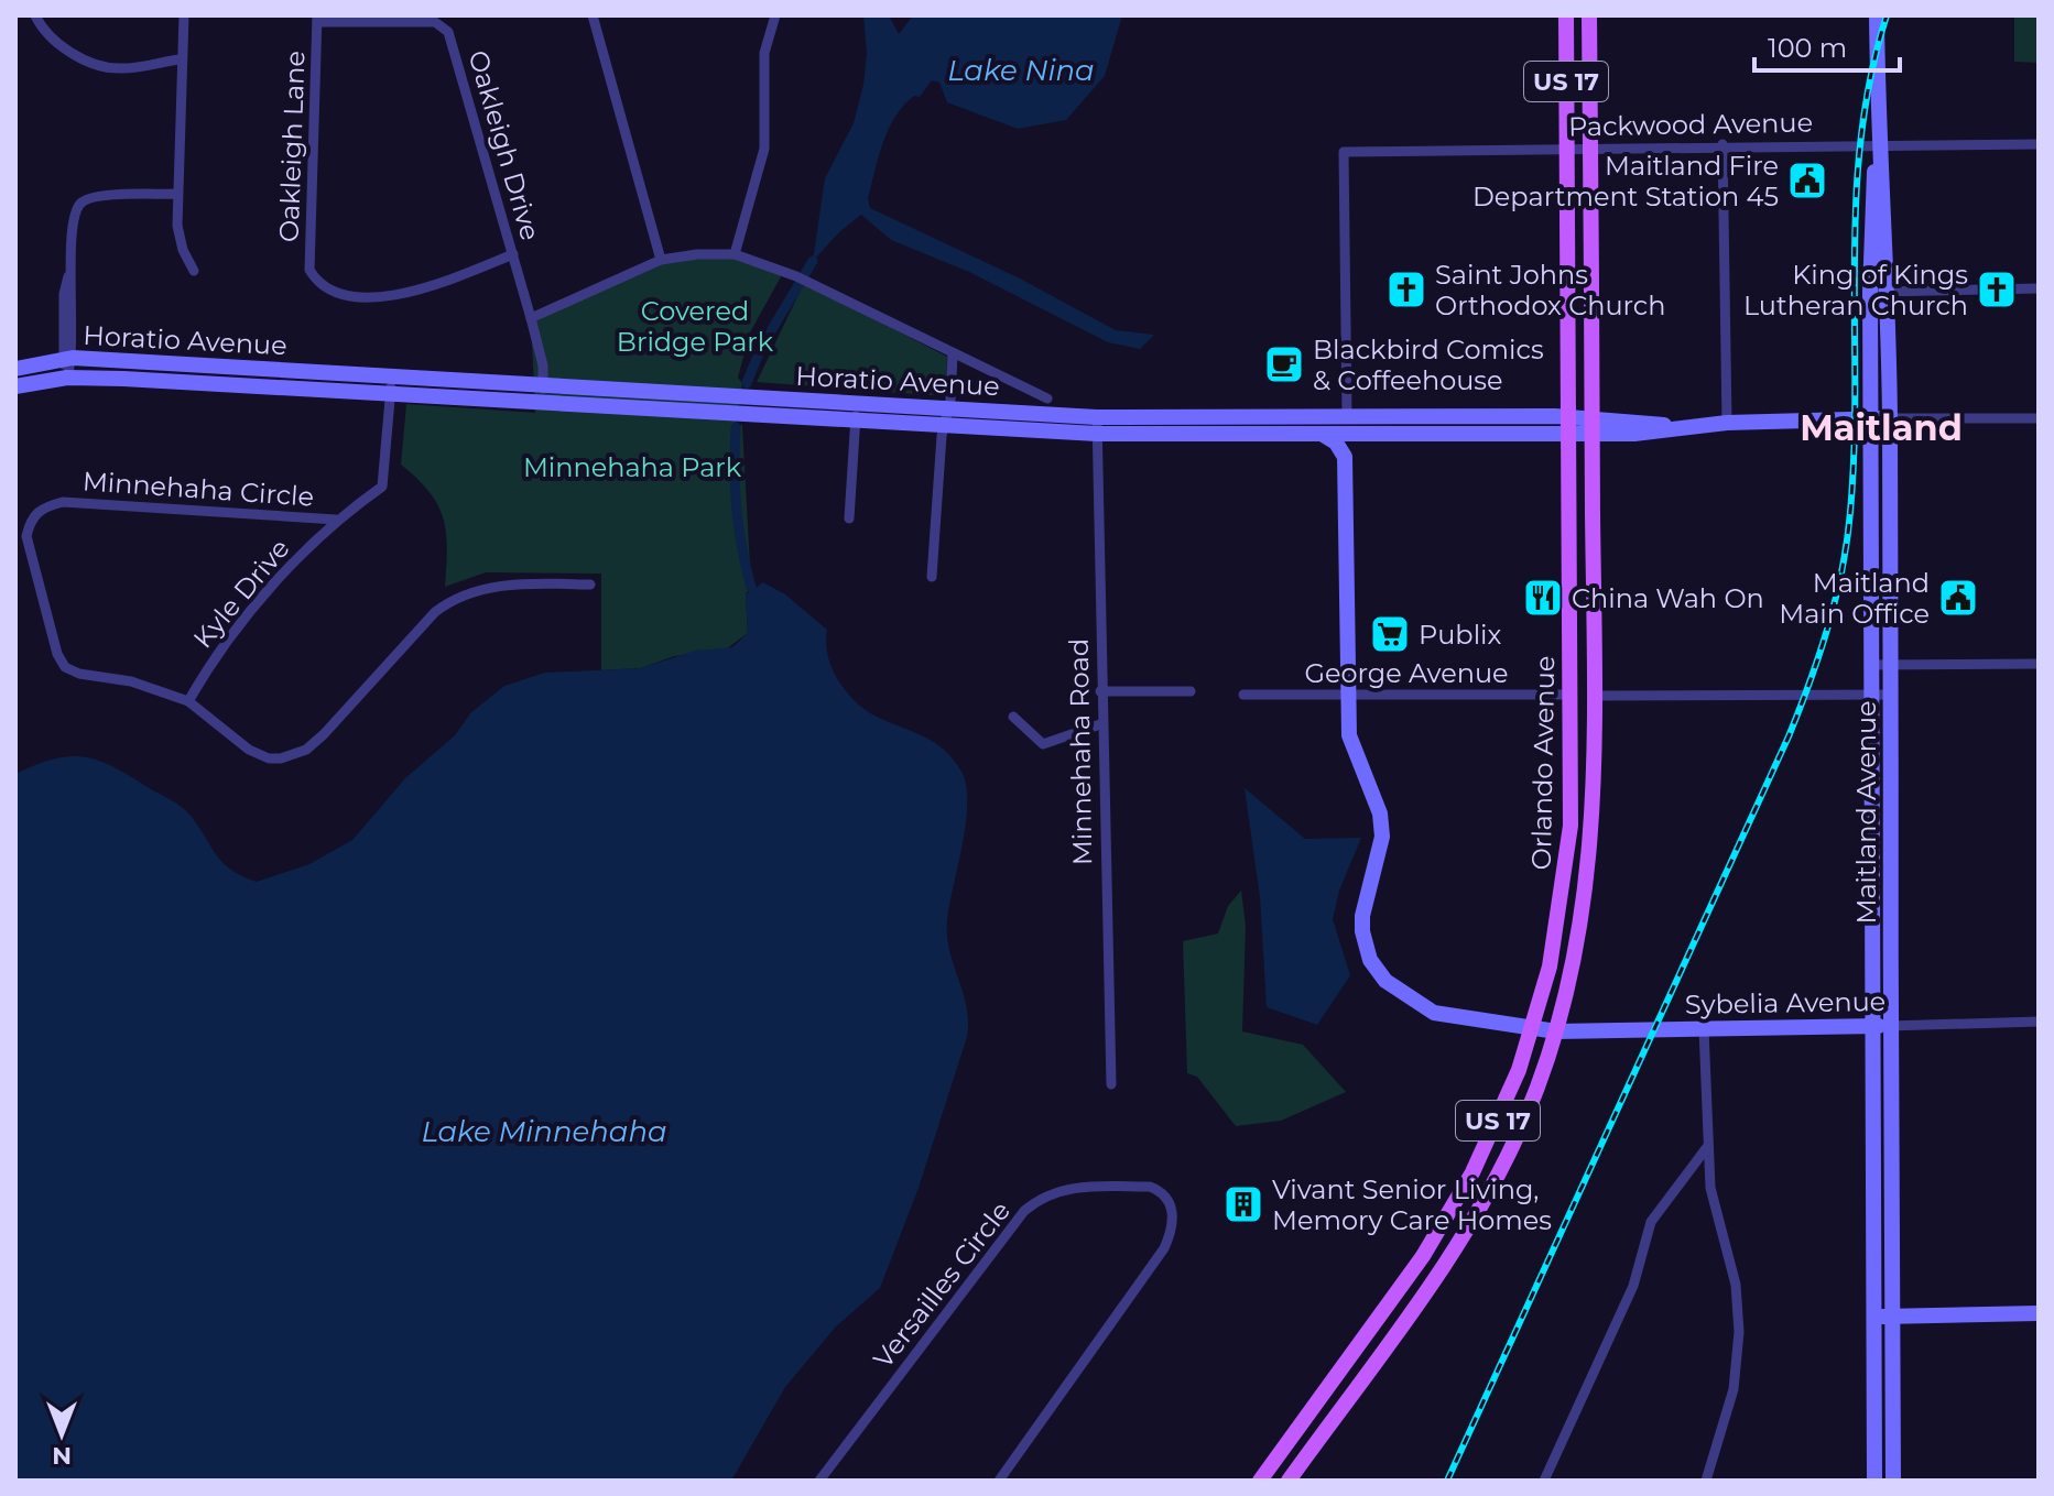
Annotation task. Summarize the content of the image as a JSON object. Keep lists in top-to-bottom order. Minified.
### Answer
{"streets":{"main road":["US 17","Horatio Avenue","Orlando Avenue","Maitland Avenue","Sybelia Avenue"],"street":["Packwood Avenue","Oakleigh Drive","Oakleigh Lane","Minnehaha Circle","Kyle Drive","George Avenue","Minnehaha Road","Versailles Circle"]},"crossings":[["Packwood Avenue","Horatio Avenue"],["Packwood Avenue","Orlando Avenue"],["Packwood Avenue","Maitland Avenue"],["Oakleigh Drive","Oakleigh Lane"],["Oakleigh Drive","Horatio Avenue"],["Horatio Avenue","Minnehaha Circle"],["Horatio Avenue","Minnehaha Road"],["Horatio Avenue","Orlando Avenue"],["Horatio Avenue","Maitland Avenue"],["Minnehaha Circle","Kyle Drive"],["George Avenue","Orlando Avenue"],["George Avenue","Sybelia Avenue"],["Orlando Avenue","Sybelia Avenue"],["Maitland Avenue","Sybelia Avenue"]],"districts":["Maitland"],"water":["Lake Nina","Lake Minnehaha"],"parks":["Covered Bridge Park","Minnehaha Park"],"places":{"public building":["Maitland Fire Department Station 45","Maitland Main Office"],"church":["Saint Johns Orthodox Church","King of Kings Lutheran Church"],"cafe":["Blackbird Comics & Coffeehouse"],"restaurant":["China Wah On"],"supermarket":["Publix"],"building":["Vivant Senior Living, Memory Care Homes"]},"scale_bar":"100 m","north":"bottom"}
